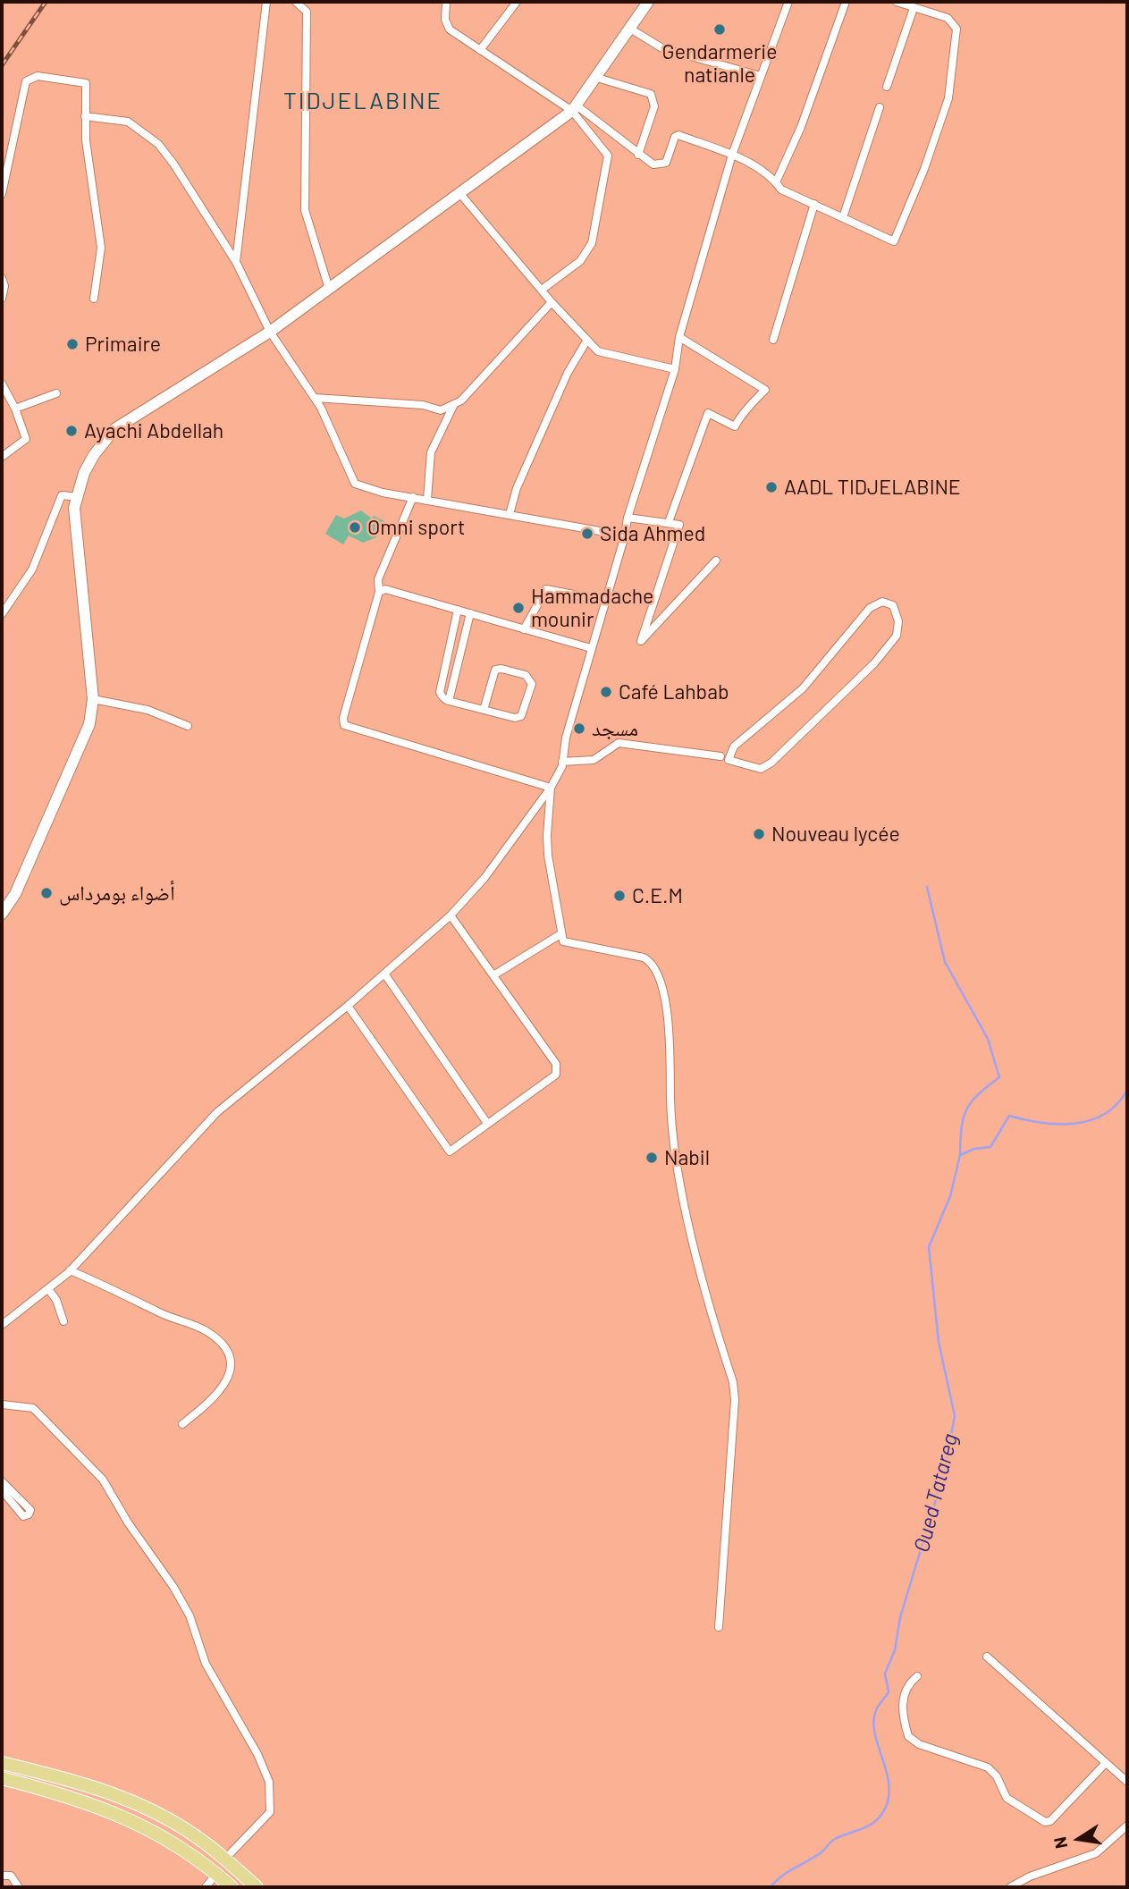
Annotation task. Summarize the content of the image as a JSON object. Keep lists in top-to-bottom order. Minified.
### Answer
{"districts":["TIDJELABINE"],"water":["Oued Tatareg"],"places":["Gendarmerie natianle","Primaire","Ayachi Abdellah","AADL TIDJELABINE","Omni sport","Sida Ahmed","Hammadache mounir","Café Lahbab","مسجد","Nouveau lycée","أضواء بومرداس","C.E.M","Nabil"],"north":"left"}
